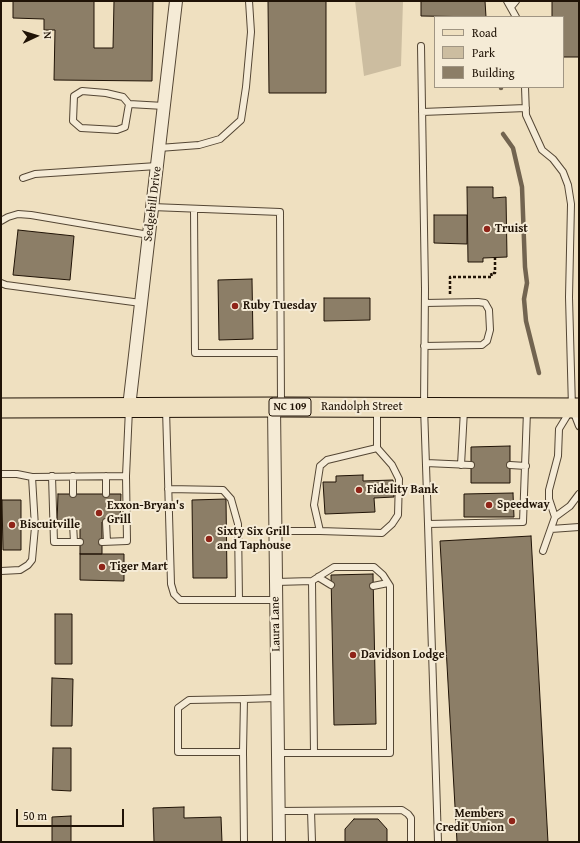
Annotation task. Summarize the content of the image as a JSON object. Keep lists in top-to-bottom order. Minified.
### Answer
{"streets":{"main road":["NC 109","Randolph Street"],"street":["Sedgehill Drive","Laura Lane"]},"crossings":[["Sedgehill Drive","Randolph Street"],["Randolph Street","Laura Lane"]],"places":["Truist","Ruby Tuesday","Fidelity Bank","Speedway","Exxon-Bryan's Grill","Biscuitville","Sixty Six Grill and Taphouse","Tiger Mart","Davidson Lodge","Members Credit Union"],"legend":["Road","Park","Building"],"scale_bar":"50 m","north":"right"}
